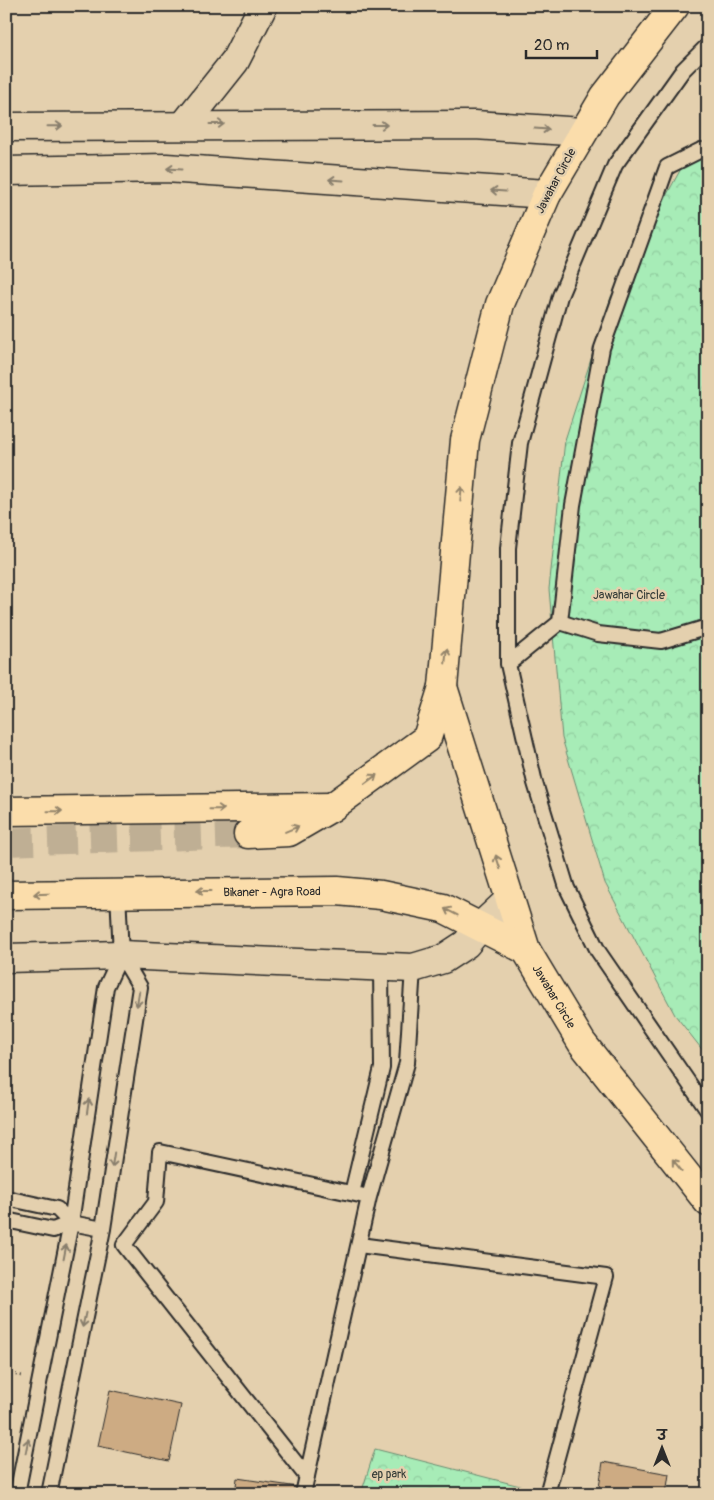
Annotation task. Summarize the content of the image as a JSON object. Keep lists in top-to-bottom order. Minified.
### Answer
{"streets":{"main road":["Jawahar Circle","Bikaner - Agra Road"]},"crossings":[["Jawahar Circle","Bikaner - Agra Road"]],"one_way":["Jawahar Circle"],"parks":["Jawahar Circle","ep park"],"scale_bar":"20 m","north":"top"}
